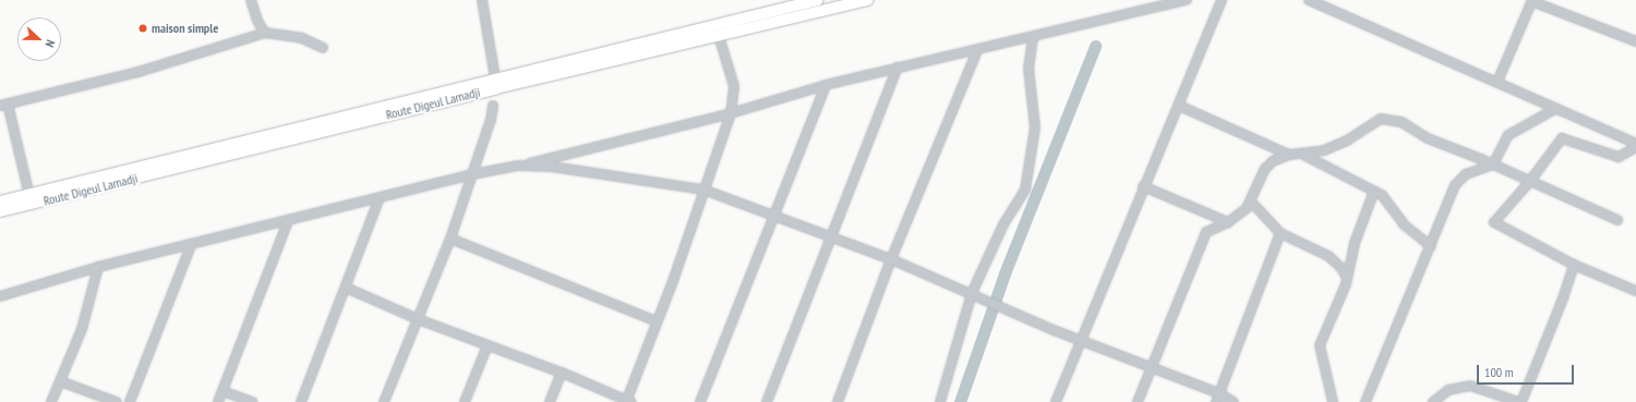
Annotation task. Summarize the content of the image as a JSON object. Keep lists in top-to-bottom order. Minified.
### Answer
{"streets":{"main road":["Route Digeul Lamadji"]},"places":["maison simple"],"scale_bar":"100 m","north":"right"}
